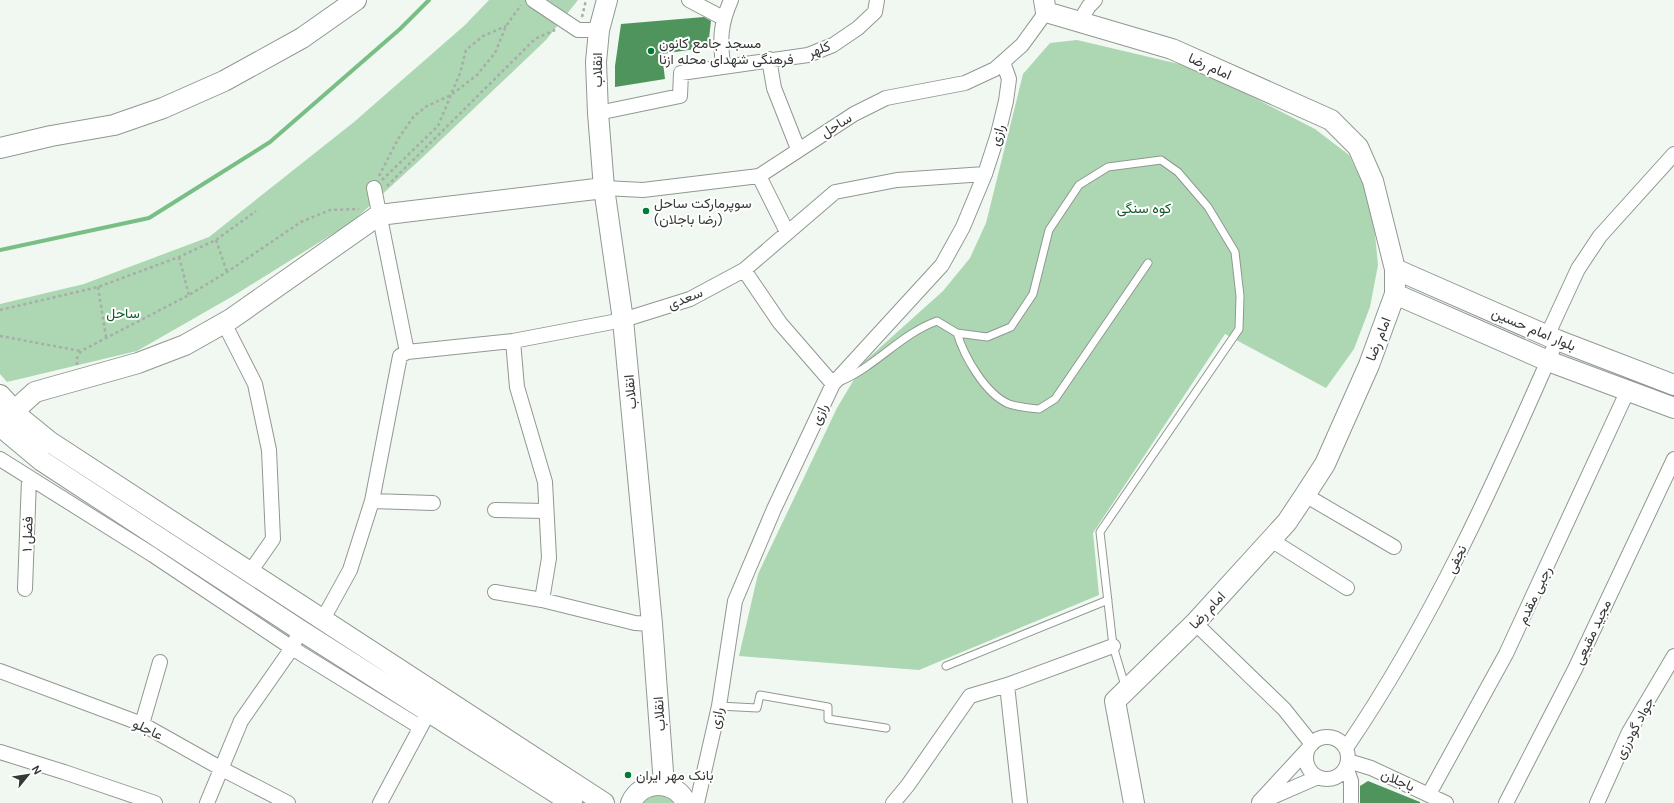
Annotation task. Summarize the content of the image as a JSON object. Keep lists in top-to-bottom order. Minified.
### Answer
{"streets":{"street":["کلهر","امام رضا","انقلاب","ساحل","رازی","سعدی","بلوار امام حسین","فضل ۱","نجفی","رجبی مقدم","مجید مقیعی","جواد گودرزی","عاجلو","باجلان"]},"crossings":[["کلهر","انقلاب"],["امام رضا","ساحل"],["امام رضا","بلوار امام حسین"],["انقلاب","ساحل"],["انقلاب","سعدی"],["ساحل","رازی"],["رازی","سعدی"],["بلوار امام حسین","نجفی"],["بلوار امام حسین","رجبی مقدم"],["نجفی","باجلان"],["رجبی مقدم","باجلان"]],"parks":["کوه سنگی","ساحل"],"places":["مسجد جامع کانون فرهنگی شهدای محله ازنا","سوپرمارکت ساحل (رضا باجلان)","بانک مهر ایران"],"north":"top right"}
